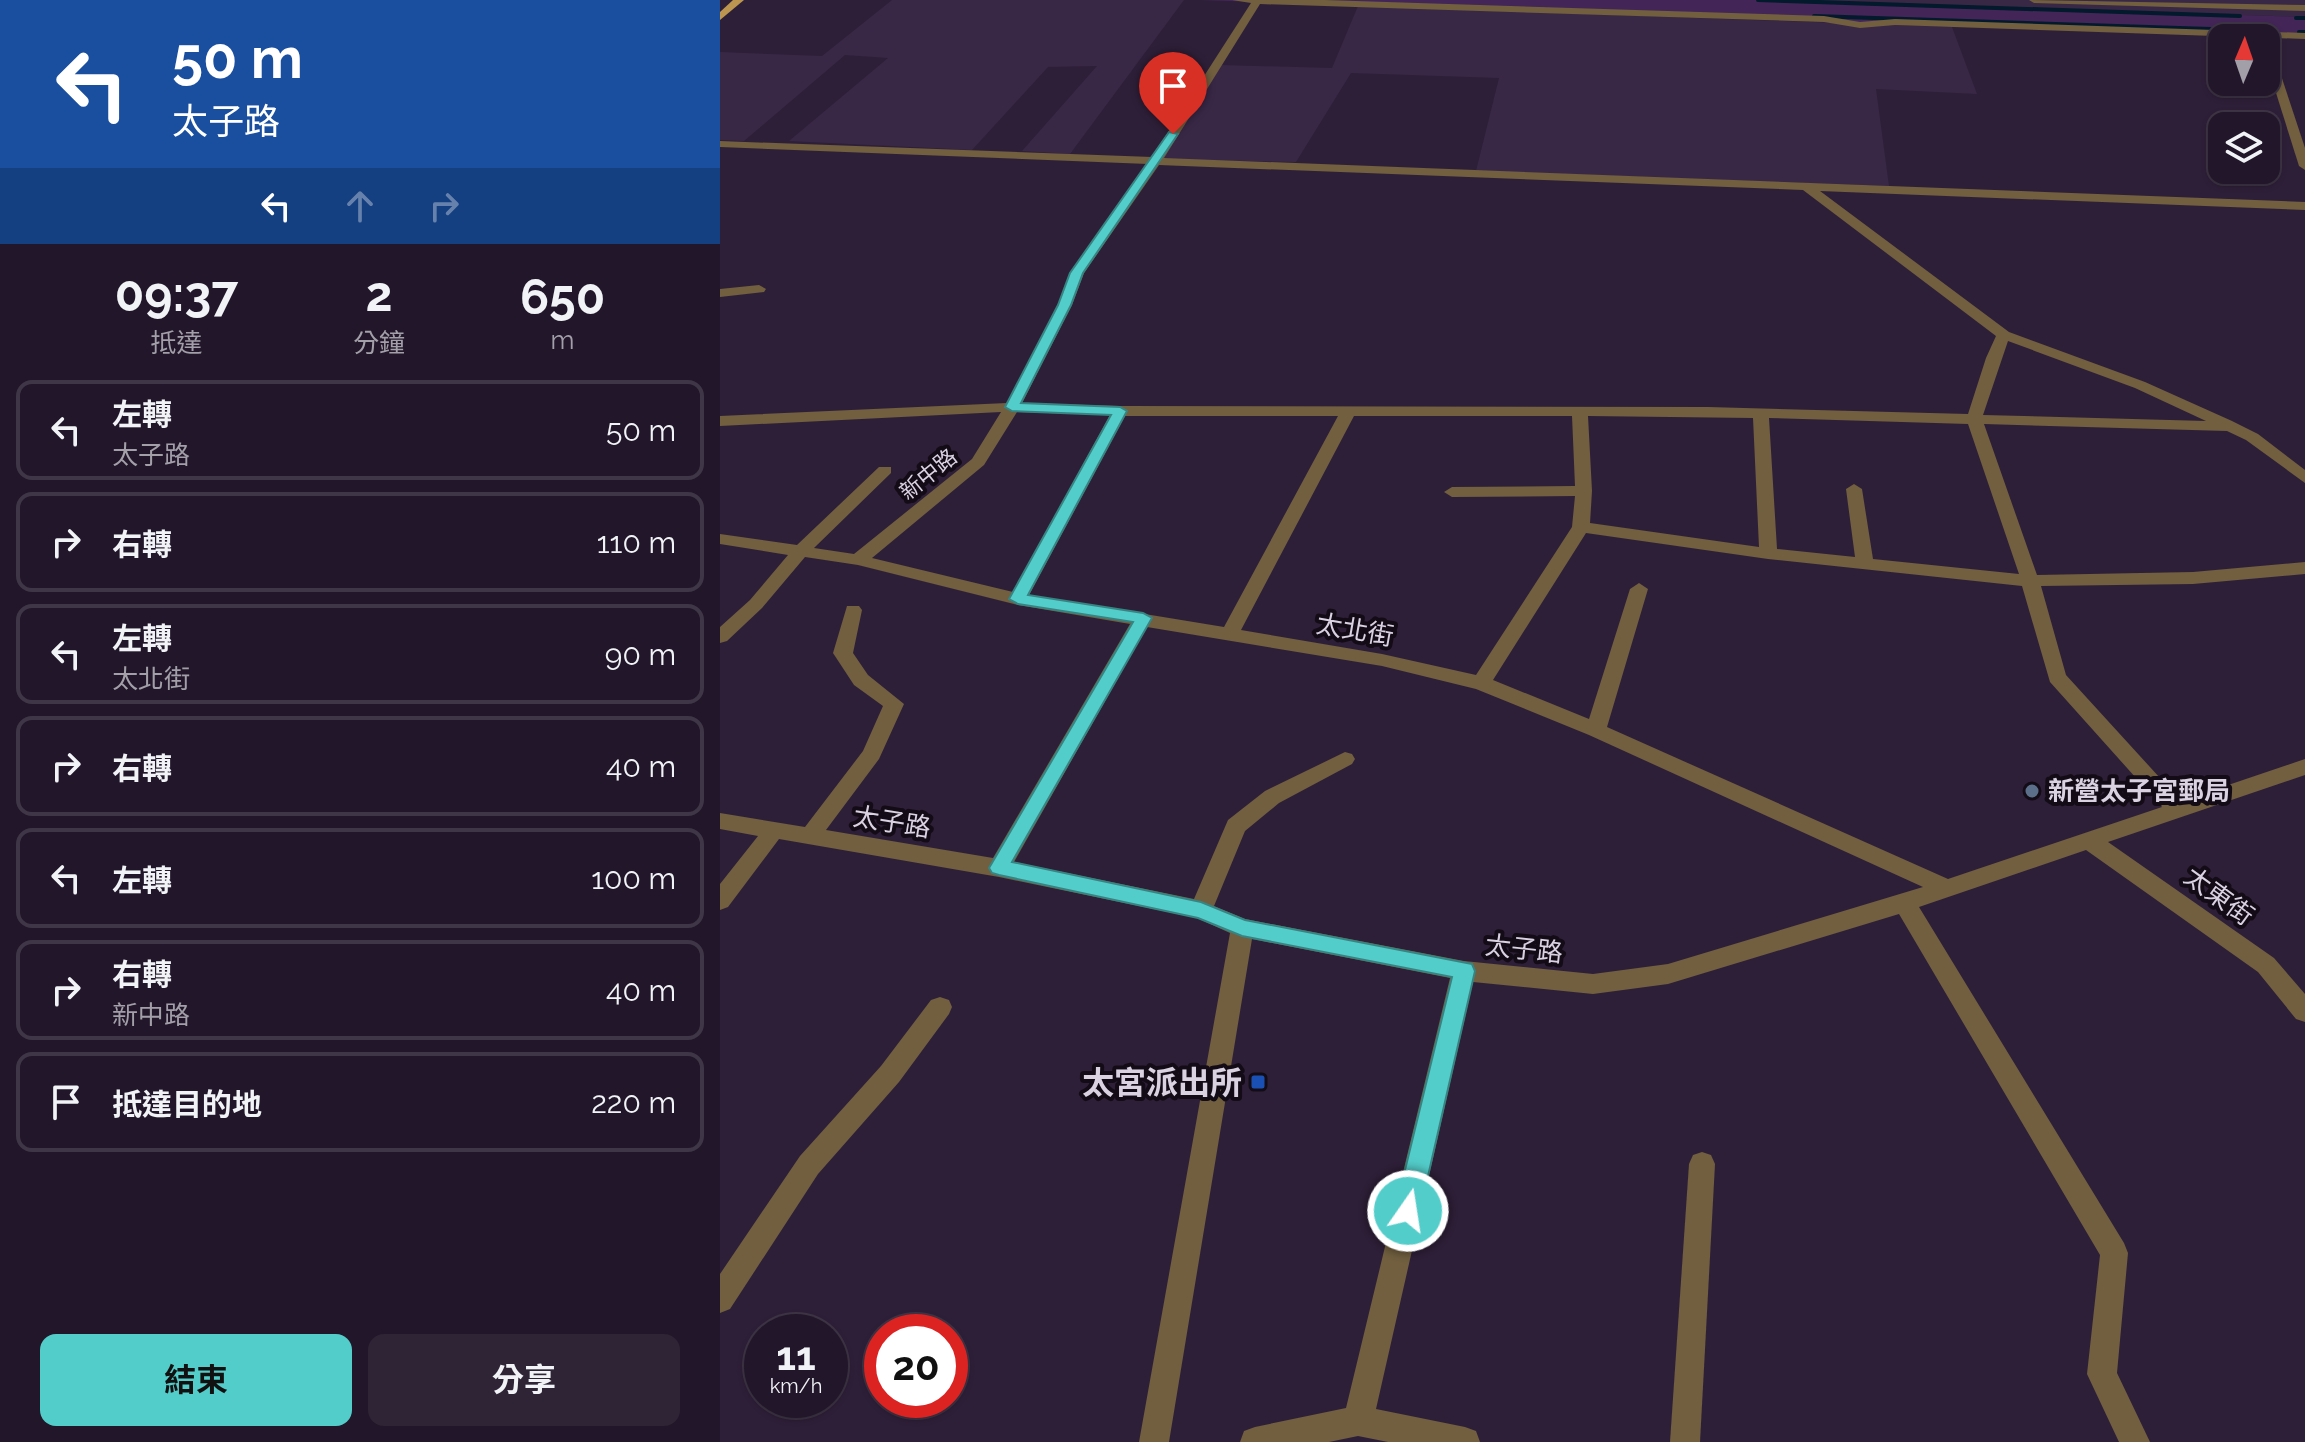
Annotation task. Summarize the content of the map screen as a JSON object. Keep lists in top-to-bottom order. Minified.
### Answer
{"streets":{"street":["新中路","太北街","太子路","太東街"]},"crossings":[["新中路","太北街"],["太北街","太子路"],["太子路","太東街"]],"places":{"other":["新營太子宮郵局"],"transit":["太宮派出所"]},"north":"top","page":{"turn":["50 m","太子路"],"eta":["09:37","抵達","2","分鐘","650","m"],"list":[{"name":"左轉","note":"太子路","value":"50 m"},{"name":"右轉","value":"110 m"},{"name":"左轉","note":"太北街","value":"90 m"},{"name":"右轉","value":"40 m"},{"name":"左轉","value":"100 m"},{"name":"右轉","note":"新中路","value":"40 m"},{"name":"抵達目的地","value":"220 m"}],"speed":"11 km/h","limit":"20","buttons":["結束","分享"]}}
